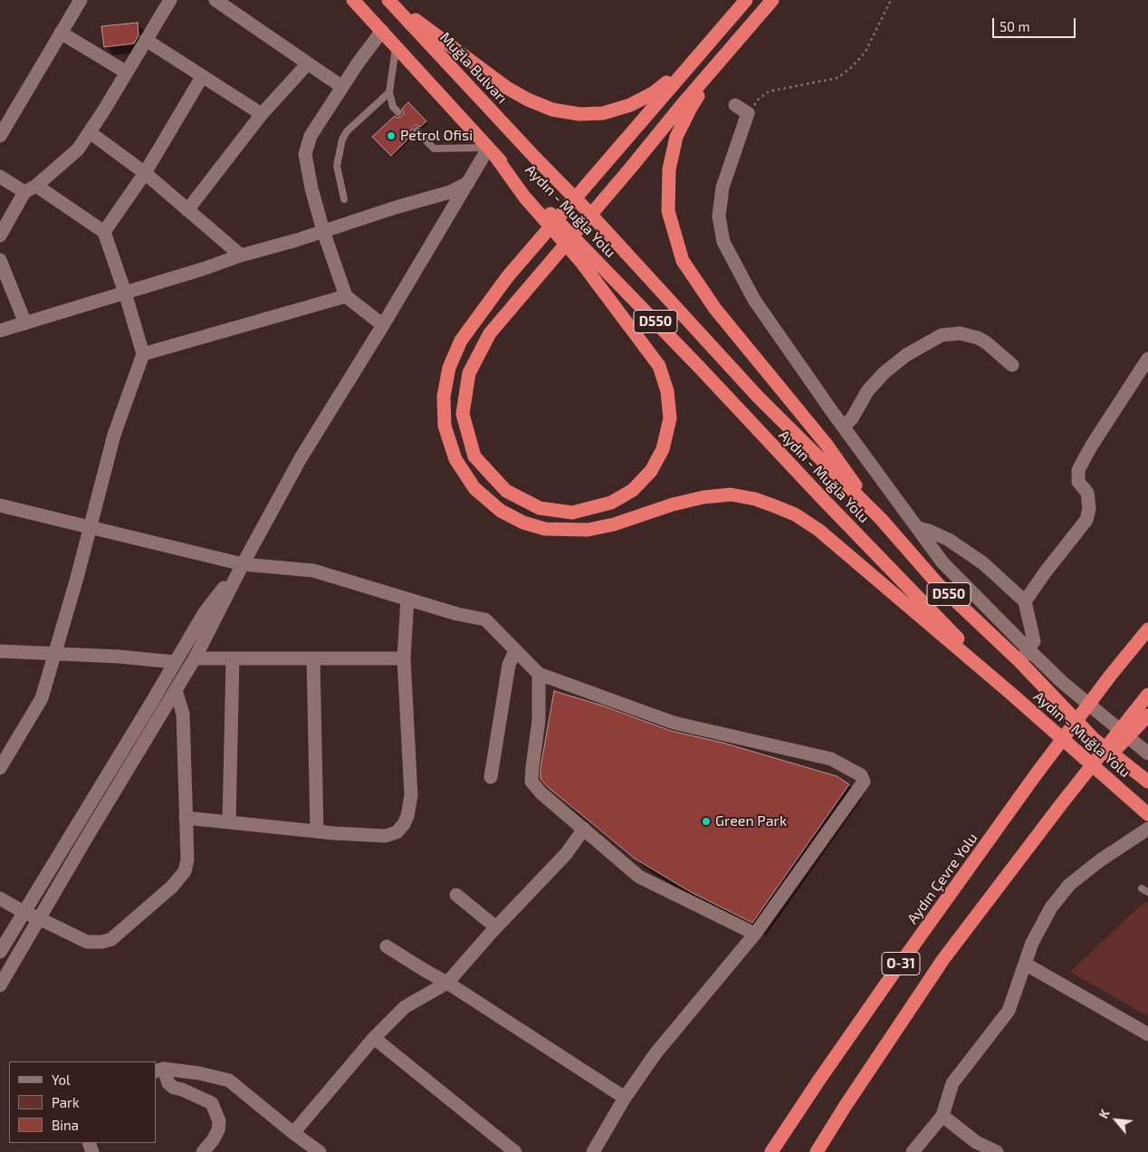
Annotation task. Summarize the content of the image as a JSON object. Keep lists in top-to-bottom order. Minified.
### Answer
{"streets":{"highway":["Muğla Bulvarı","Aydın - Muğla Yolu","D550","Aydın Çevre Yolu","O-31"]},"crossings":[["Muğla Bulvarı","Aydın - Muğla Yolu"],["Aydın - Muğla Yolu","D550"]],"places":["Petrol Ofisi","Green Park"],"legend":["Yol","Park","Bina"],"scale_bar":"50 m","north":"top left"}
